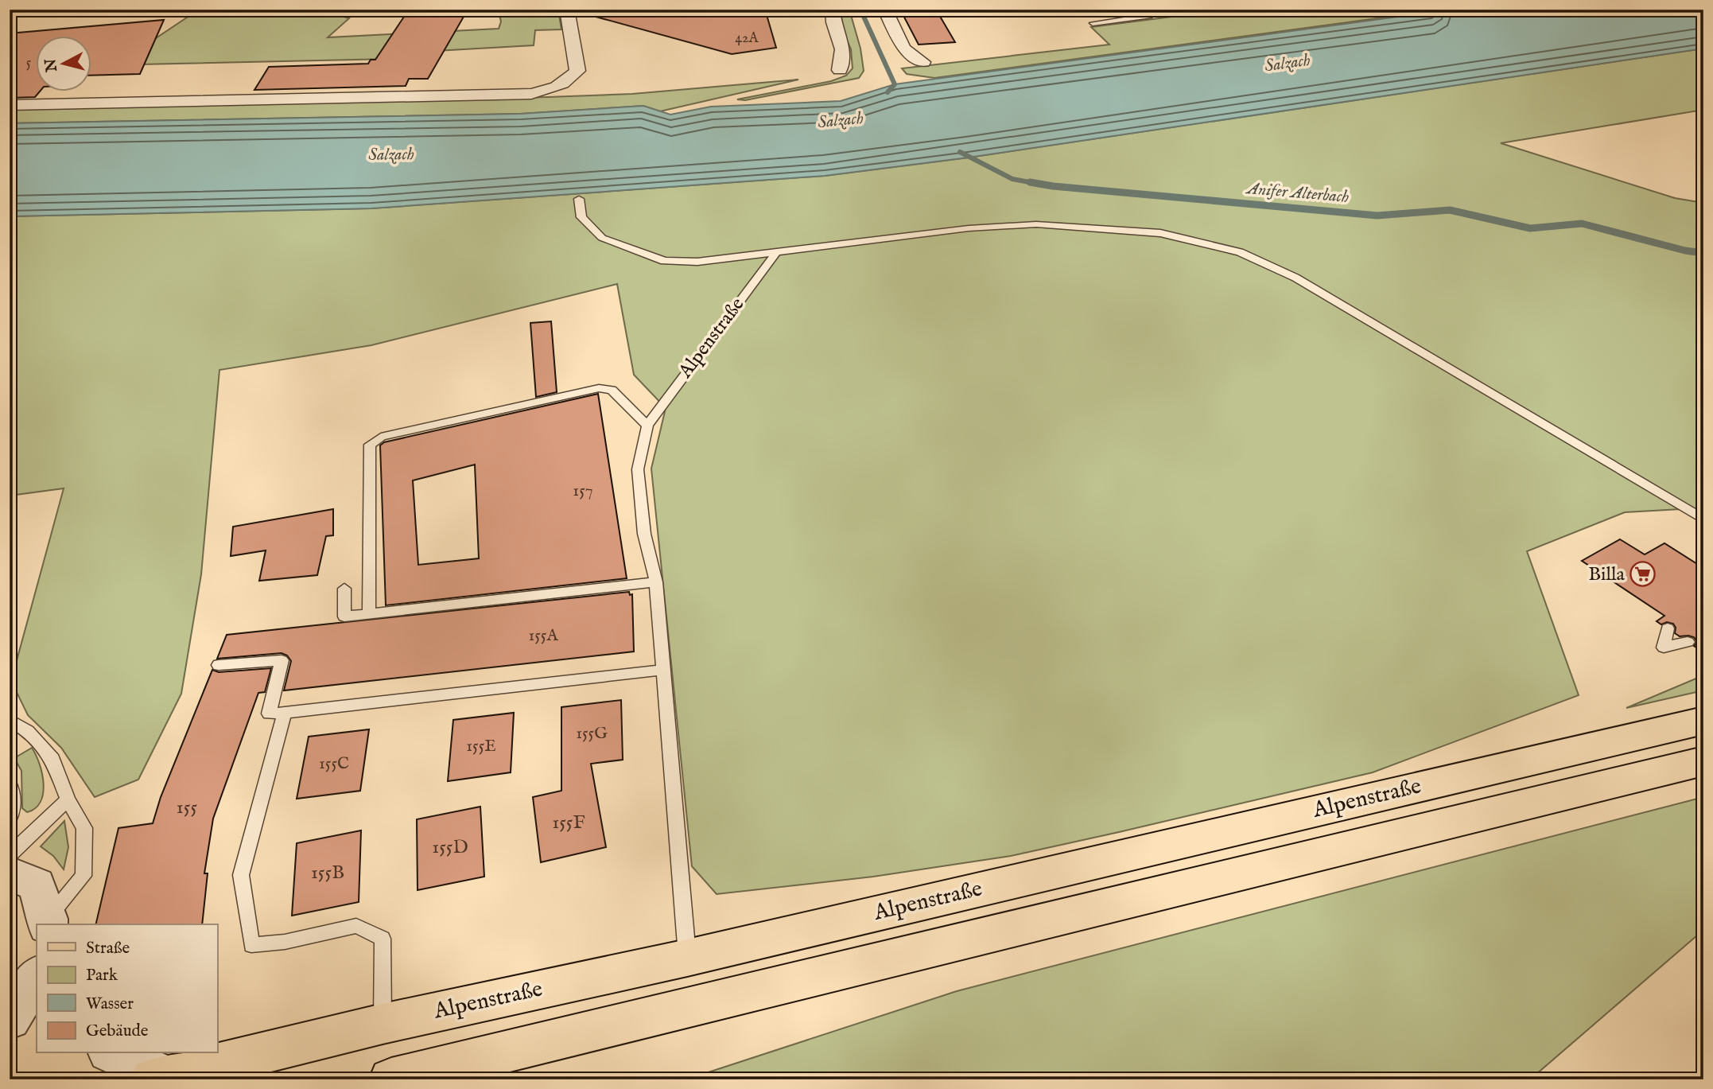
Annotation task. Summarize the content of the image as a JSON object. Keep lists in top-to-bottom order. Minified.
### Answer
{"streets":{"main road":["Alpenstraße"]},"water":["Salzach","Anifer Alterbach"],"places":{"supermarket":["Billa"]},"house_numbers":["42A","5","157","155A","155G","155E","155C","155","155F","155D","155B"],"legend":["Straße","Park","Wasser","Gebäude"],"north":"left"}
